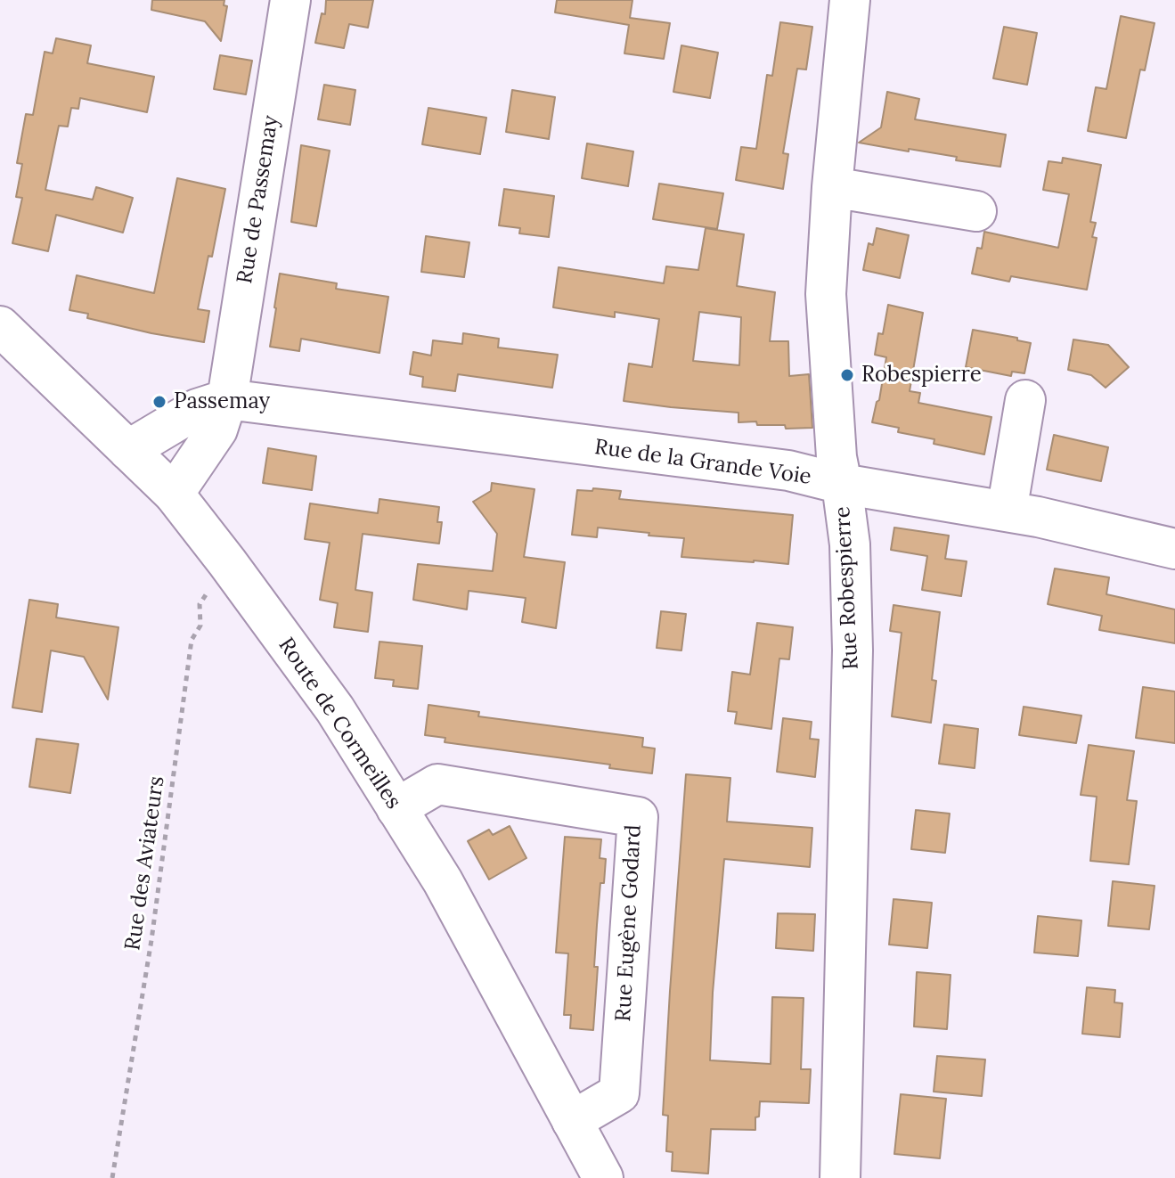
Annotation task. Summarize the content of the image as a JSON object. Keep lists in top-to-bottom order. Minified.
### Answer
{"streets":{"street":["Rue de Passemay","Rue de la Grande Voie","Rue Robespierre","Route de Cormeilles","Rue Eugène Godard"],"path":["Rue des Aviateurs"]},"crossings":[["Rue de Passemay","Rue de la Grande Voie"],["Rue de la Grande Voie","Rue Robespierre"],["Rue de la Grande Voie","Route de Cormeilles"],["Route de Cormeilles","Rue des Aviateurs"],["Route de Cormeilles","Rue Eugène Godard"]],"places":["Robespierre","Passemay"]}
